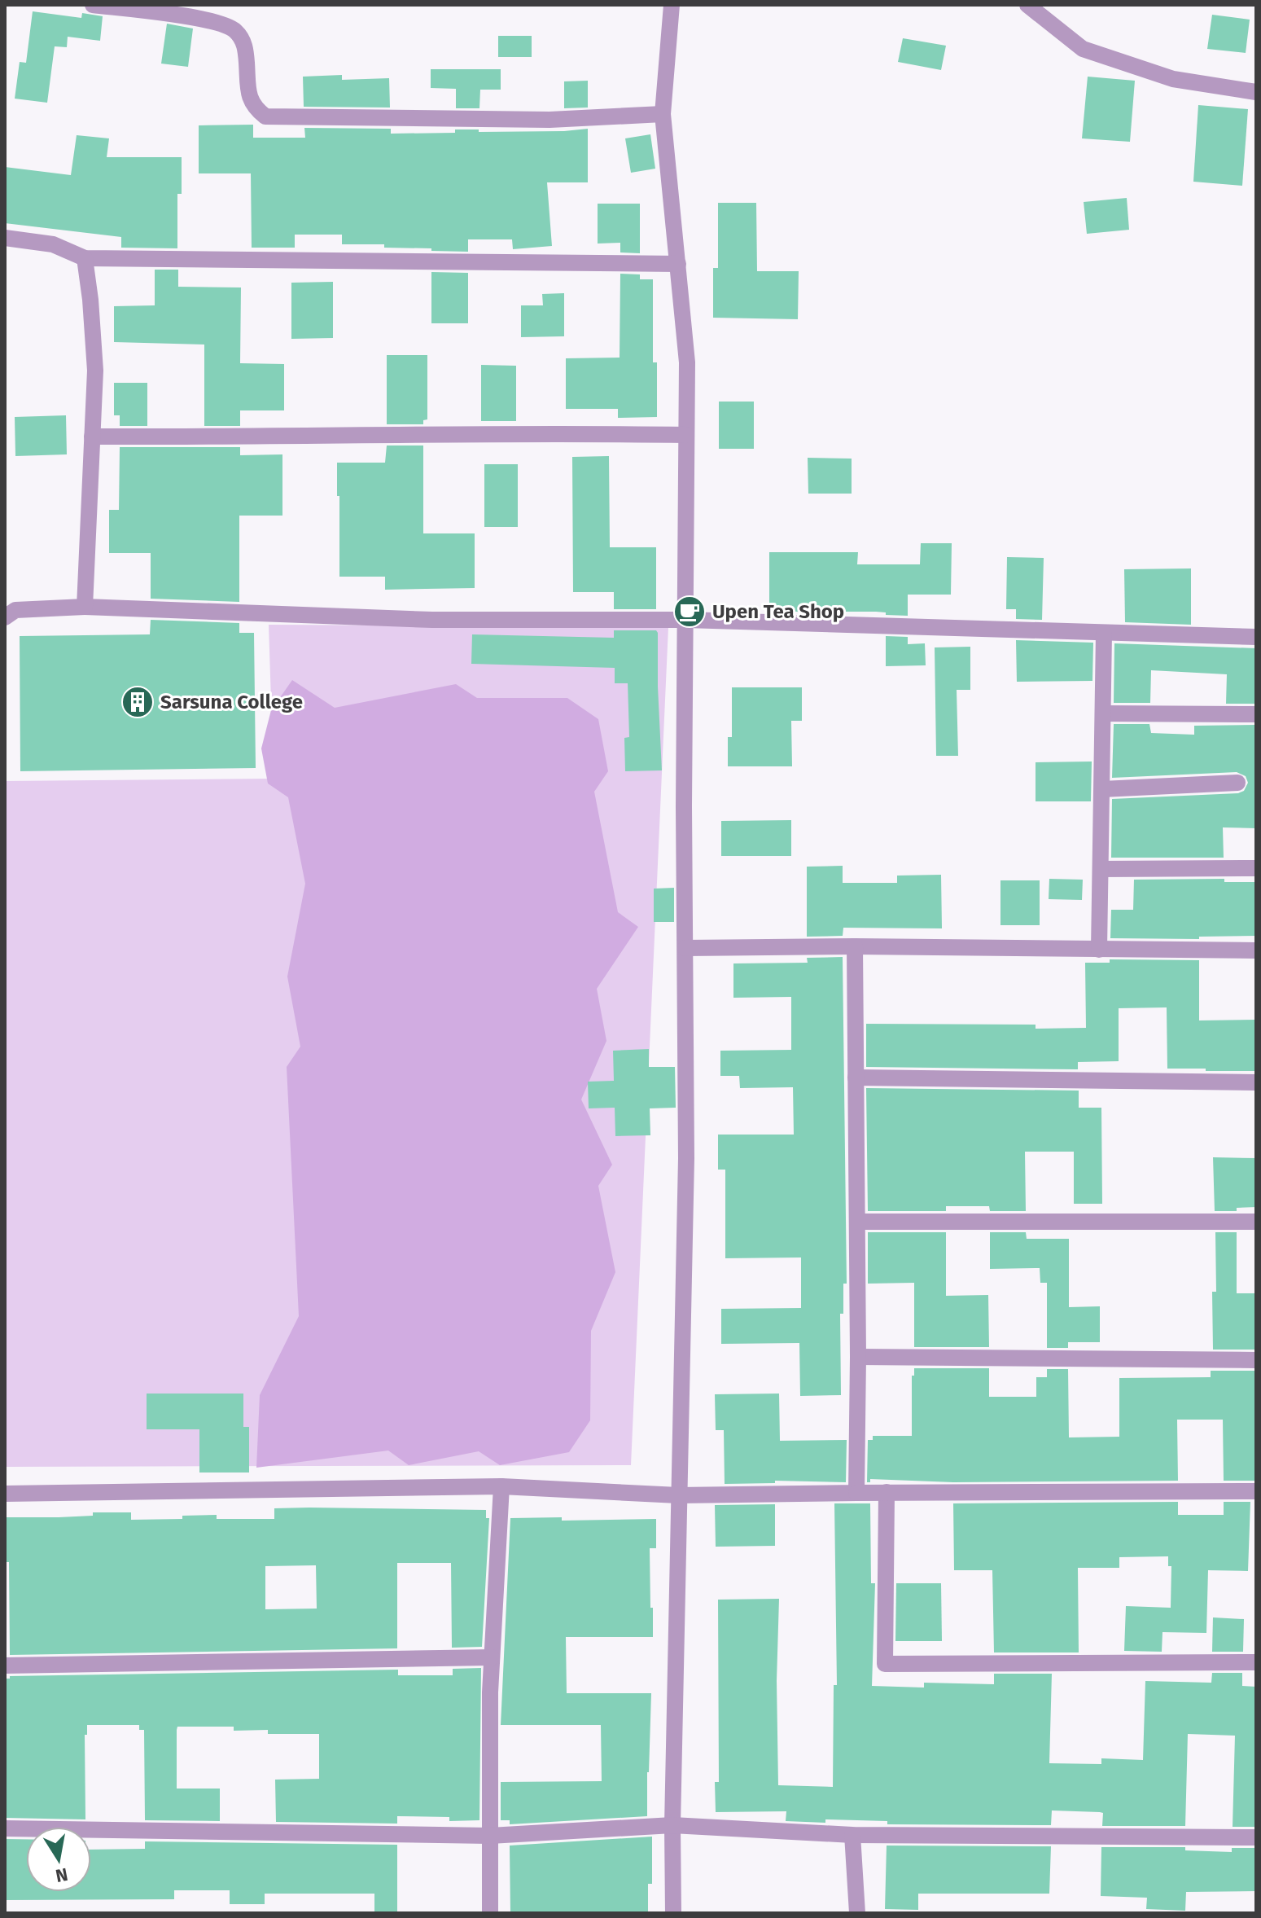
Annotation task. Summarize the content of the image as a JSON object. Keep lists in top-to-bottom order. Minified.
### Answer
{"places":{"cafe":["Upen Tea Shop"],"building":["Sarsuna College"]},"north":"bottom"}
